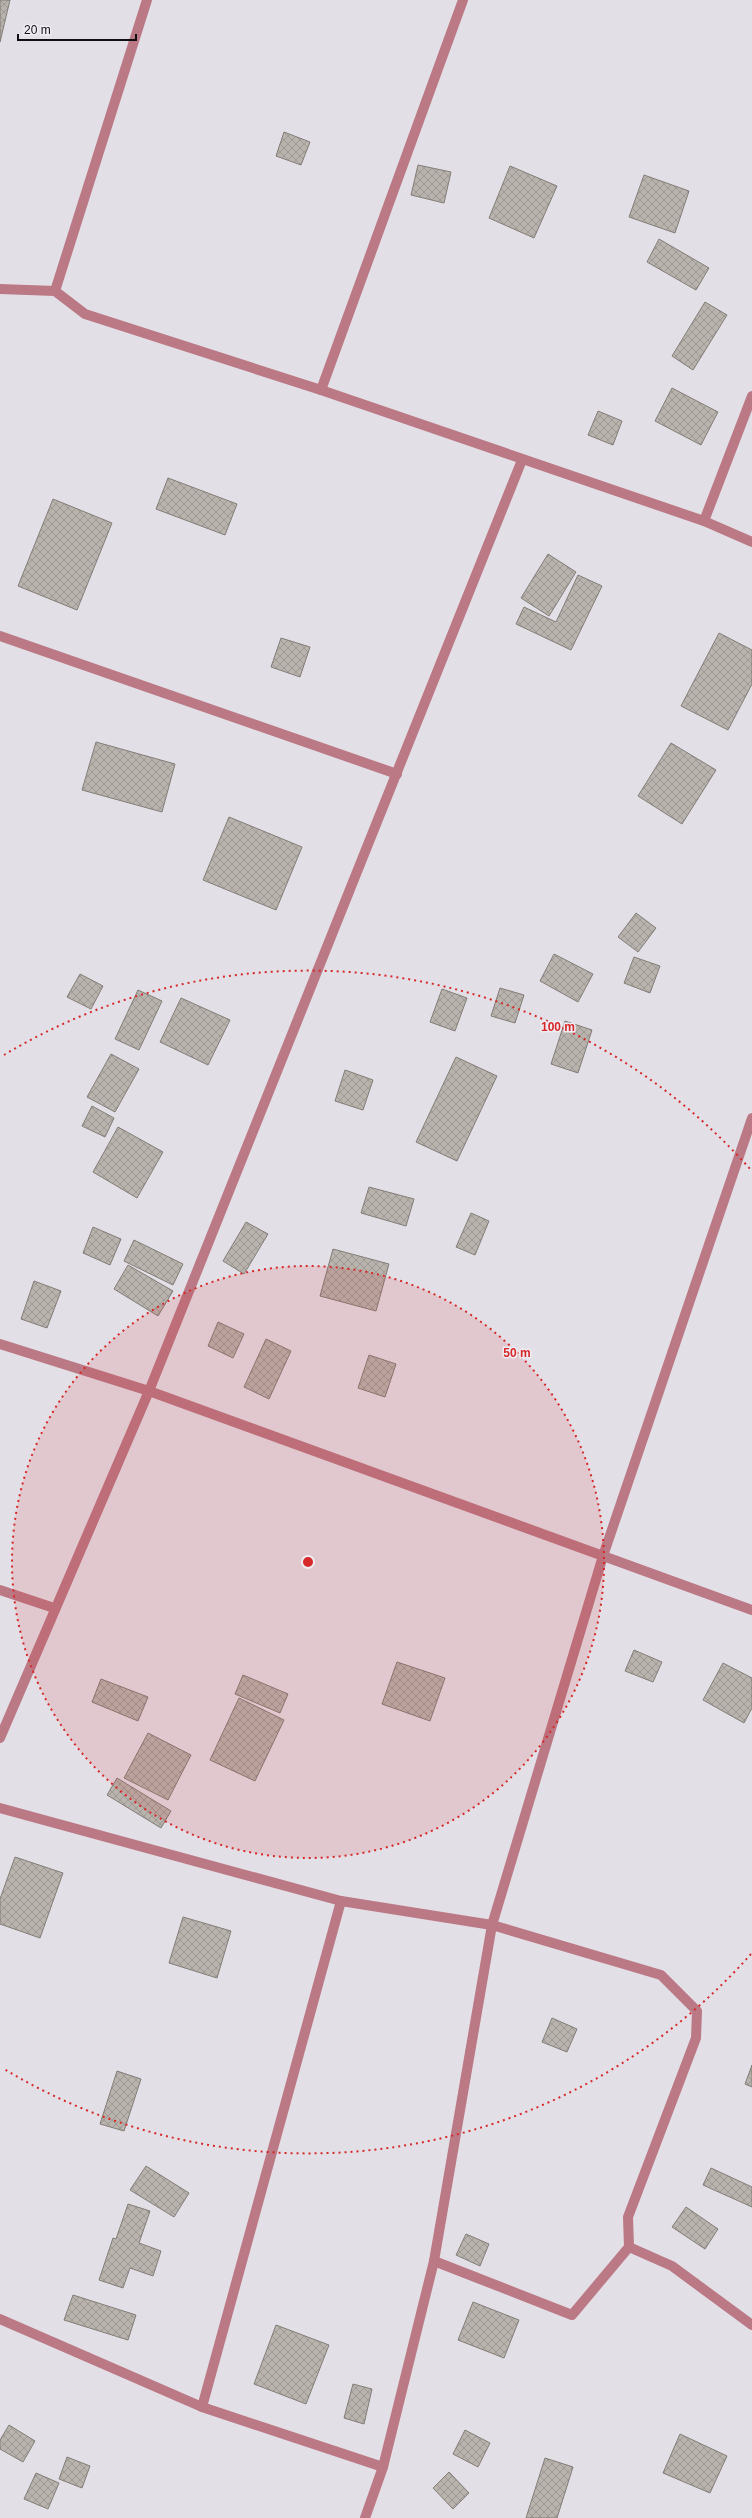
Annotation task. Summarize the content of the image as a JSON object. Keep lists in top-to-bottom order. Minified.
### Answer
{"scale_bar":"20 m","rings":["100 m","50 m"]}
